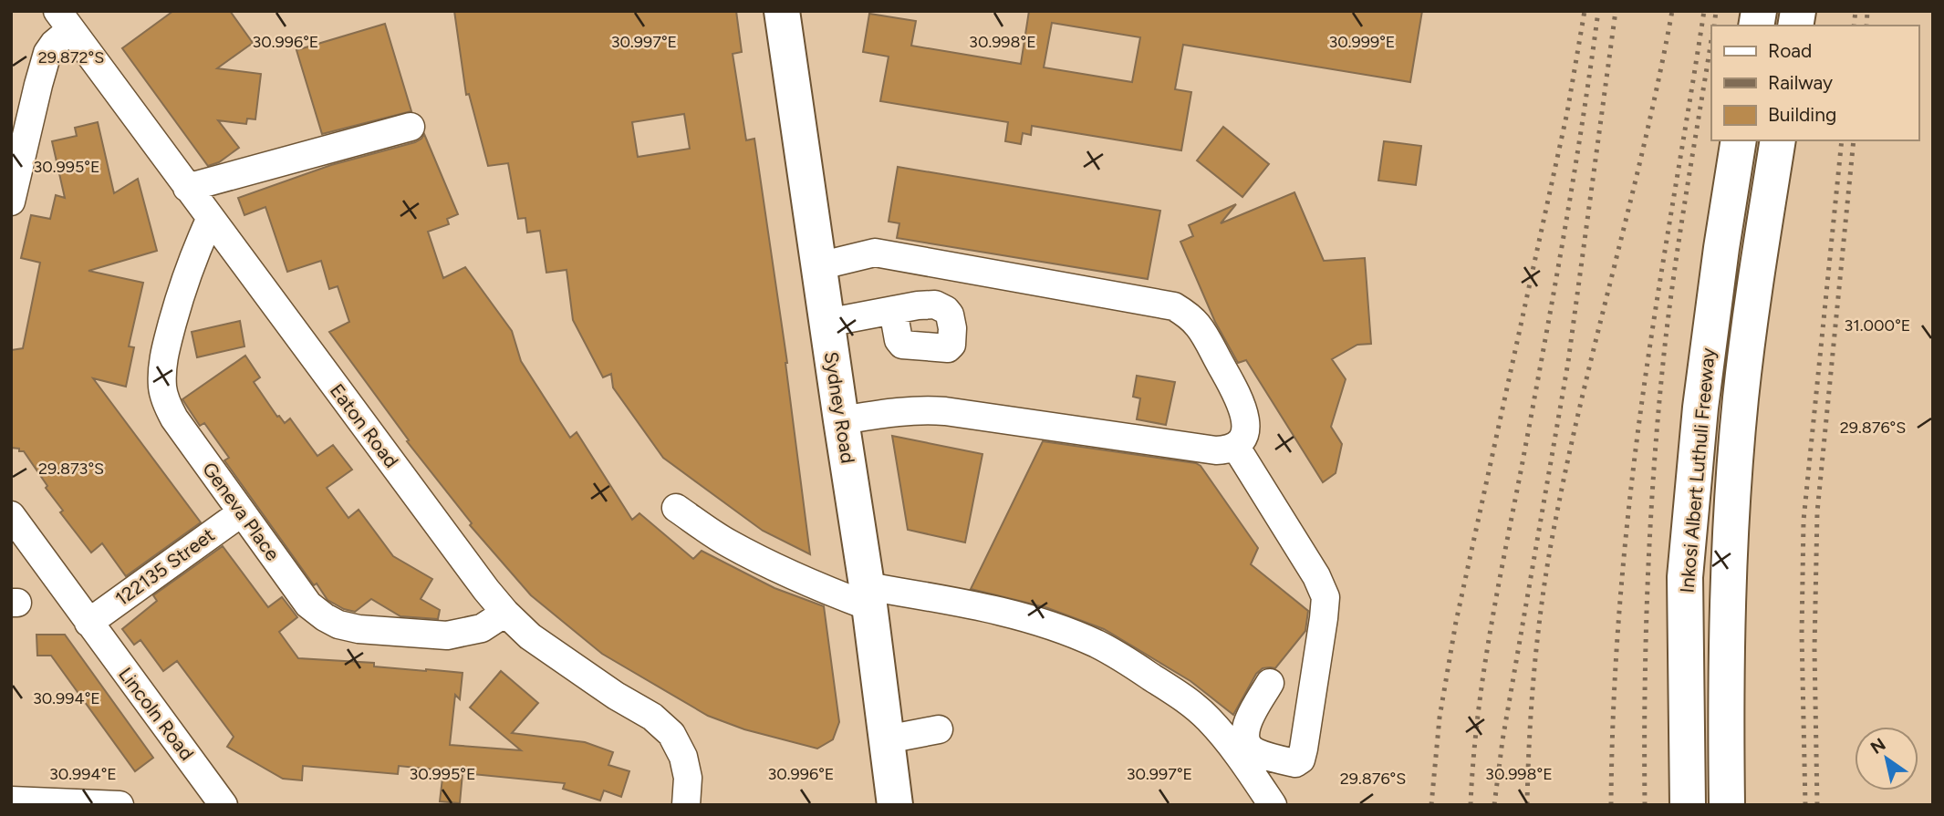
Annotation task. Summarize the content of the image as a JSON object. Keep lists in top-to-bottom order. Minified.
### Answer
{"streets":{"main road":["Sydney Road","Inkosi Albert Luthuli Freeway"],"street":["Eaton Road","Geneva Place","122135 Street","Lincoln Road"]},"crossings":[["Eaton Road","Geneva Place"],["Geneva Place","122135 Street"],["122135 Street","Lincoln Road"]],"legend":["Road","Railway","Building"],"north":"top left","coordinates":["30.996°E","30.997°E","30.998°E","30.999°E","29.872°S","30.995°E","31.000°E","29.876°S","29.873°S","30.994°E"]}
